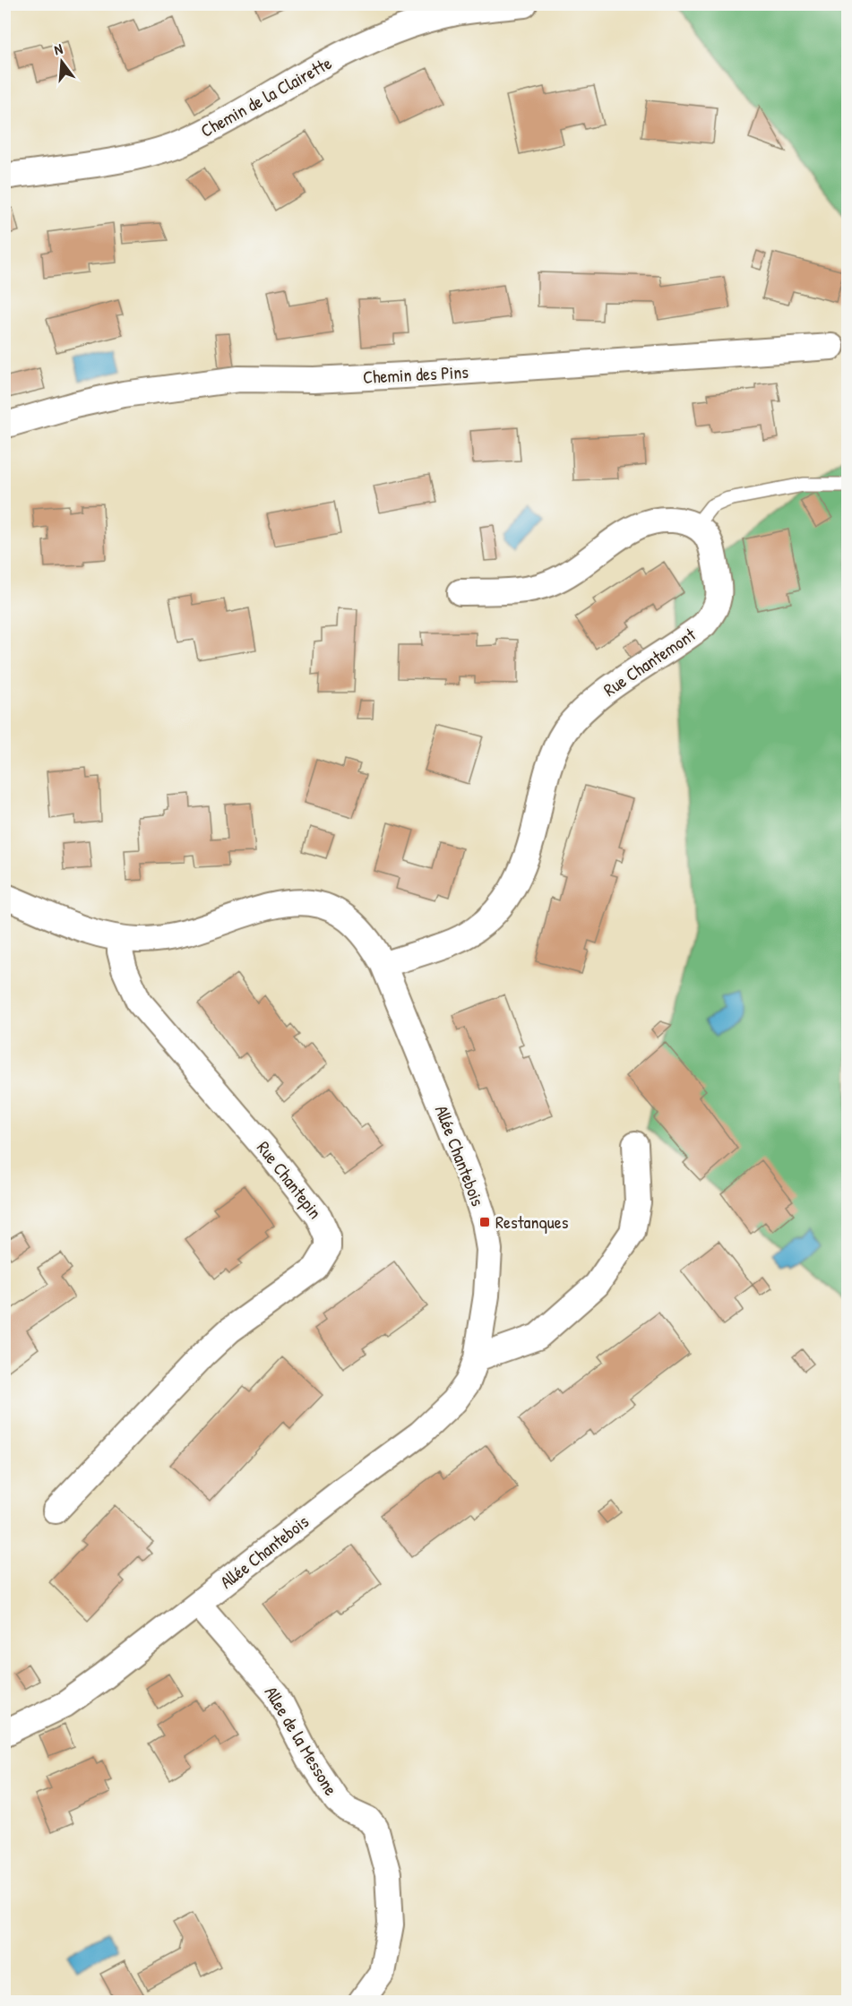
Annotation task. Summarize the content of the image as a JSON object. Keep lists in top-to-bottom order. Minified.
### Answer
{"streets":{"street":["Chemin de la Clairette","Chemin des Pins","Rue Chantemont","Allée Chantebois","Rue Chantepin","Allee de la Messone"]},"crossings":[["Rue Chantemont","Allée Chantebois"],["Allée Chantebois","Rue Chantepin"],["Allée Chantebois","Allee de la Messone"]],"places":{"transit":["Restanques"]},"north":"top"}
